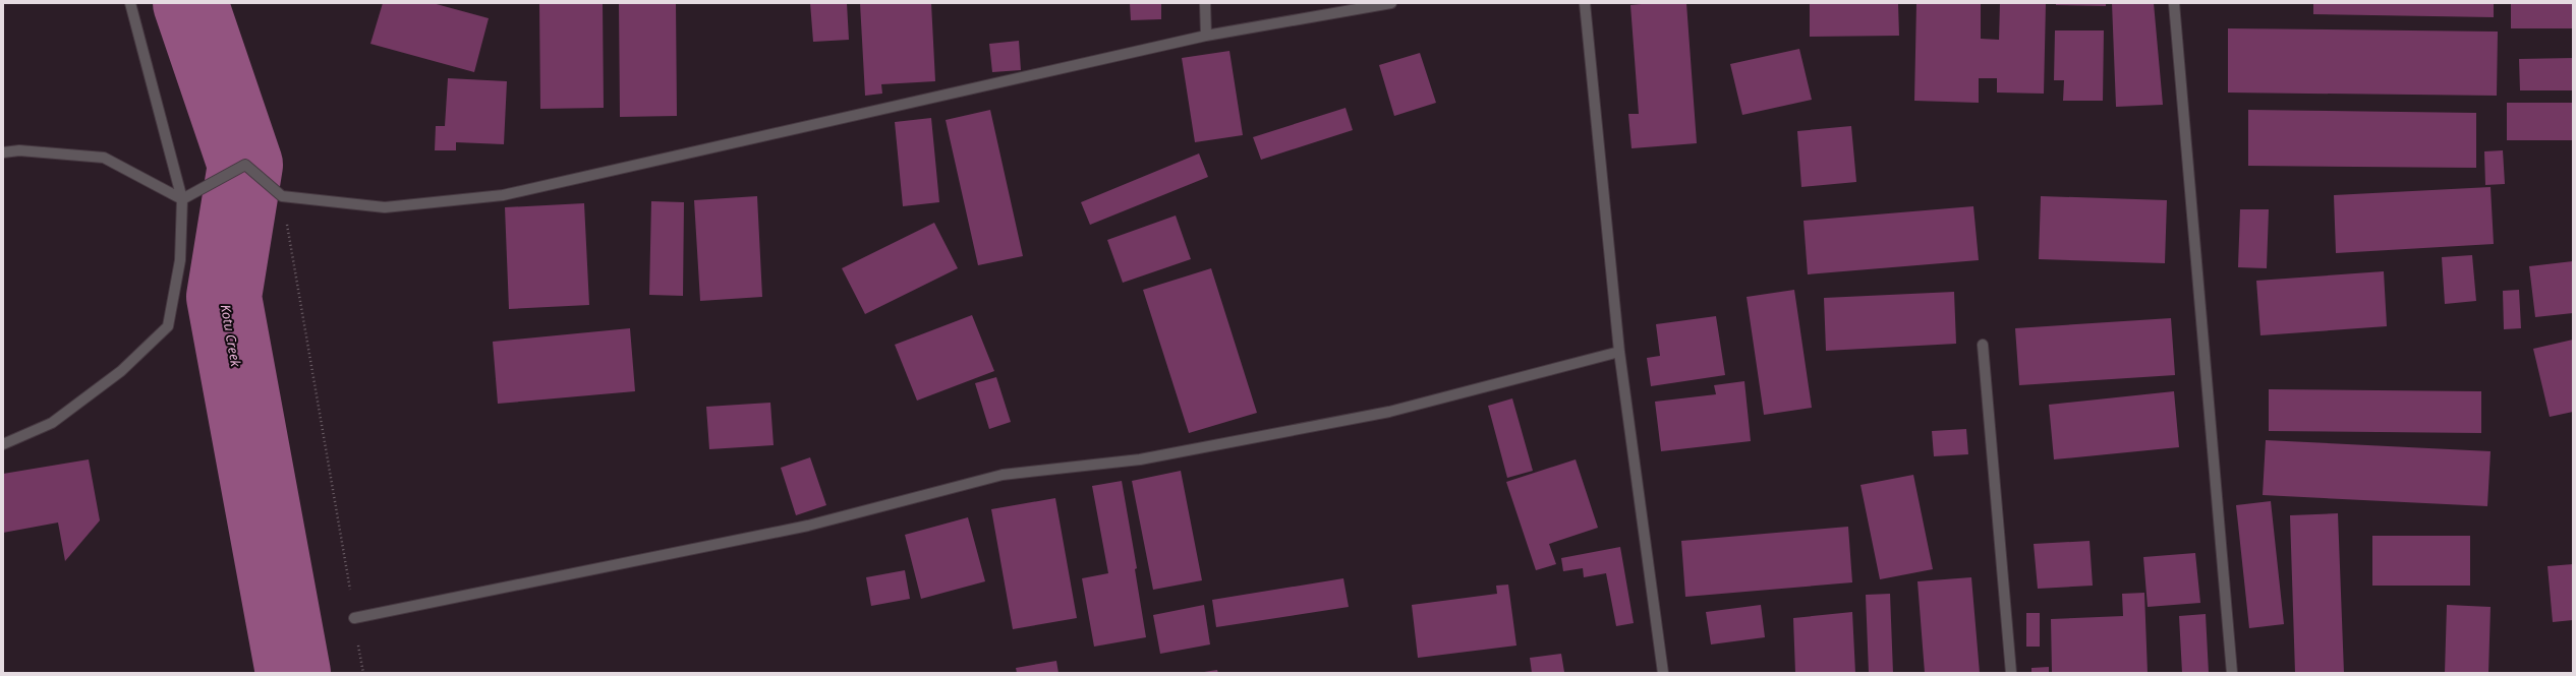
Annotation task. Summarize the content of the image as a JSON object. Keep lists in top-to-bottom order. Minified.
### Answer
{"water":["Kotu Creek"]}
